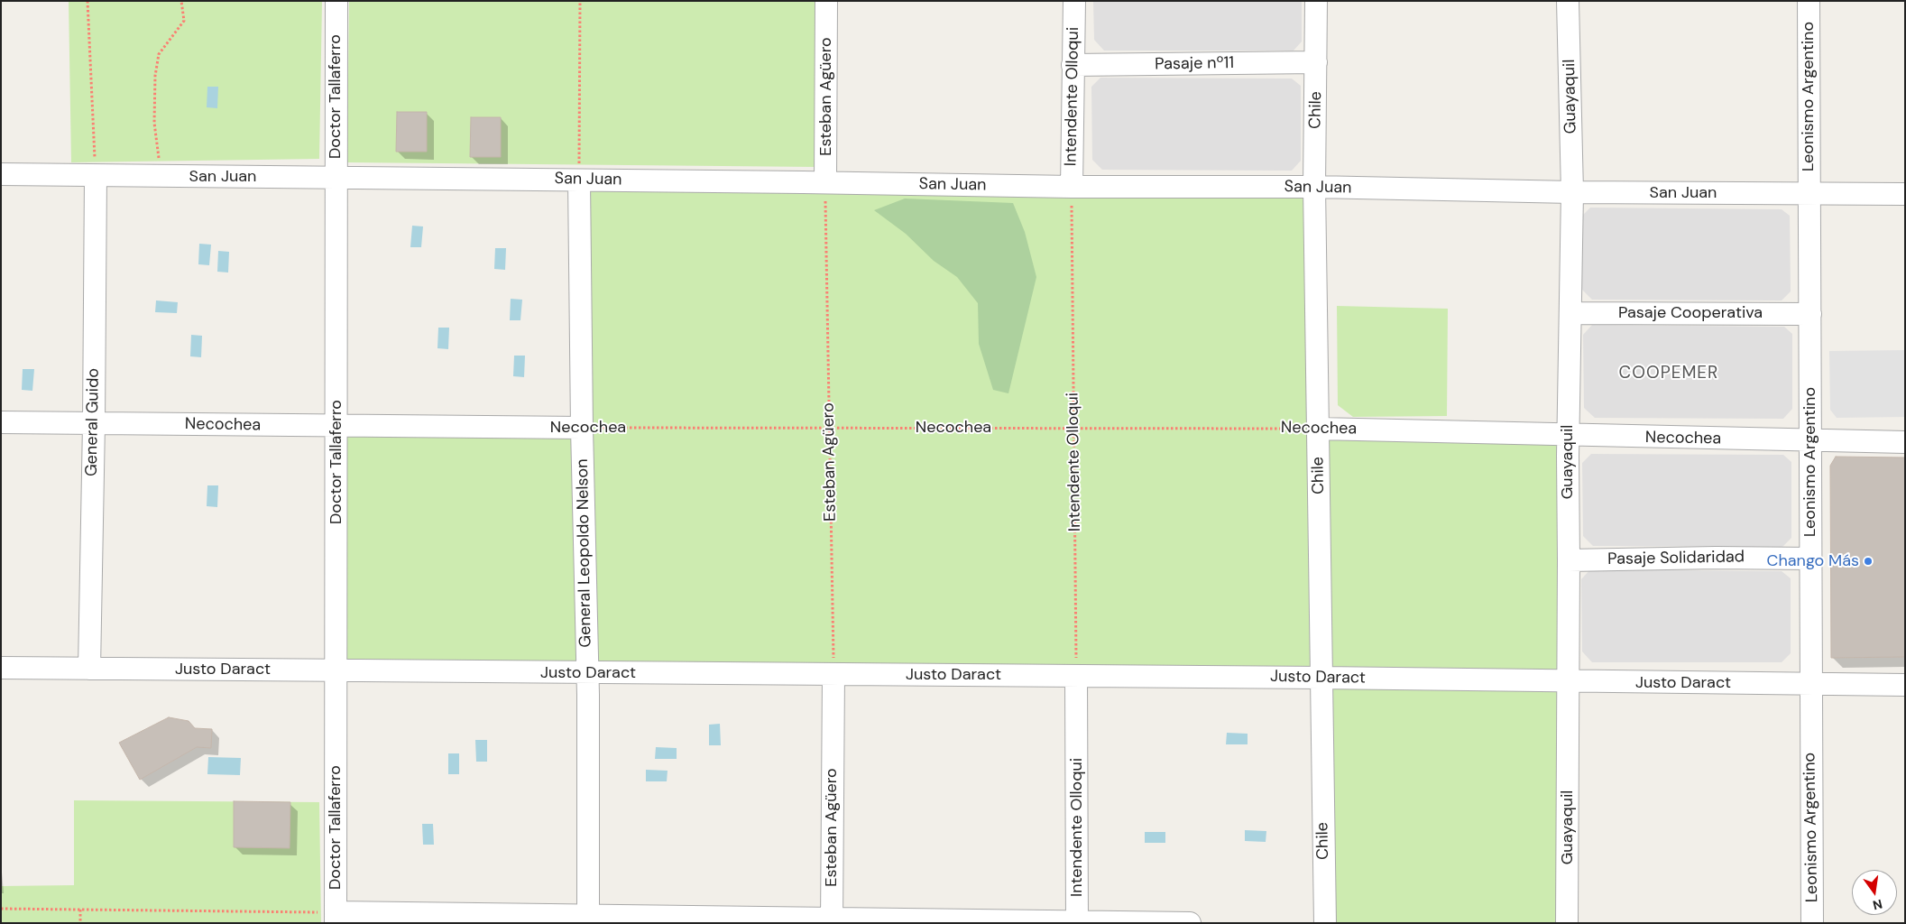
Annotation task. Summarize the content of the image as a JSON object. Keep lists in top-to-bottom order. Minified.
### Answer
{"streets":{"street":["Pasaje nº11","Doctor Tallaferro","Esteban Agüero","Intendente Olloqui","Guayaquil","Leonismo Argentino","Chile","San Juan","Pasaje Cooperativa","General Guido","Necochea","General Leopoldo Nelson","Pasaje Solidaridad","Justo Daract"]},"crossings":[["Pasaje nº11","Intendente Olloqui"],["Pasaje nº11","Chile"],["Doctor Tallaferro","San Juan"],["Doctor Tallaferro","Necochea"],["Doctor Tallaferro","Justo Daract"],["Esteban Agüero","San Juan"],["Esteban Agüero","Necochea"],["Esteban Agüero","Justo Daract"],["Intendente Olloqui","San Juan"],["Intendente Olloqui","Necochea"],["Intendente Olloqui","Justo Daract"],["Guayaquil","San Juan"],["Guayaquil","Pasaje Cooperativa"],["Guayaquil","Necochea"],["Guayaquil","Pasaje Solidaridad"],["Guayaquil","Justo Daract"],["Leonismo Argentino","San Juan"],["Leonismo Argentino","Pasaje Cooperativa"],["Leonismo Argentino","Necochea"],["Leonismo Argentino","Pasaje Solidaridad"],["Leonismo Argentino","Justo Daract"],["Chile","San Juan"],["Chile","Necochea"],["Chile","Justo Daract"],["San Juan","General Guido"],["San Juan","General Leopoldo Nelson"],["General Guido","Necochea"],["General Guido","Justo Daract"],["Necochea","General Leopoldo Nelson"],["General Leopoldo Nelson","Justo Daract"]],"districts":["COOPEMER"],"places":["Chango Más"],"north":"bottom"}
